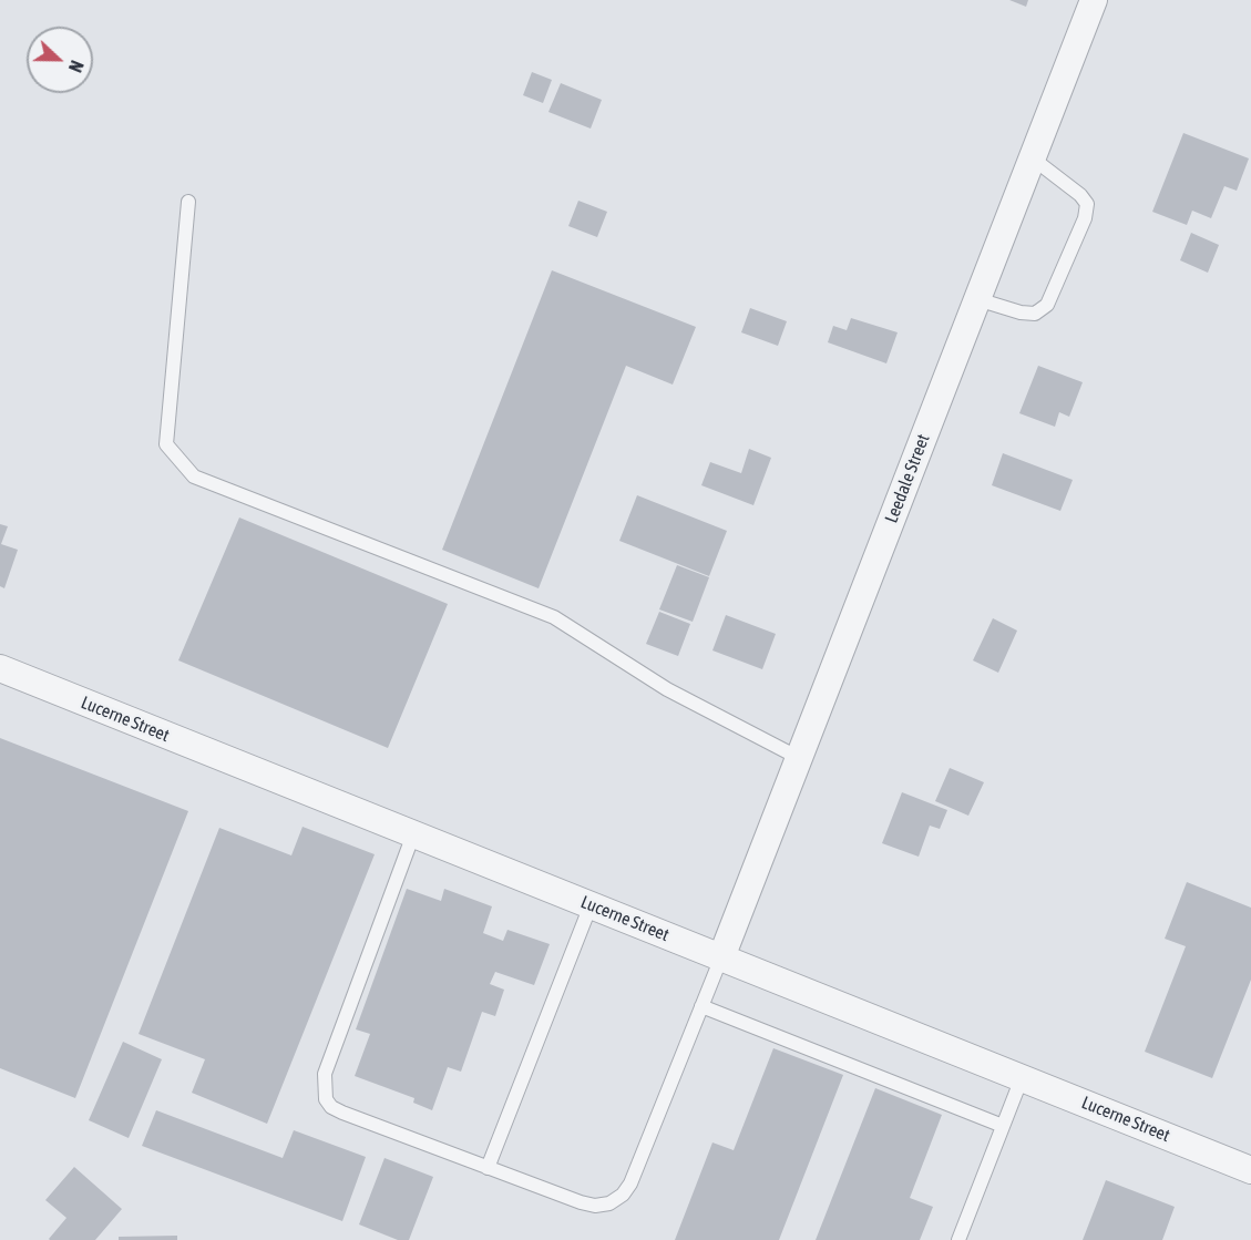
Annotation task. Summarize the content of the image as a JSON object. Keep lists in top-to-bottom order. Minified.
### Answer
{"streets":{"street":["Leedale Street","Lucerne Street"]},"crossings":[["Leedale Street","Lucerne Street"]],"north":"right"}
